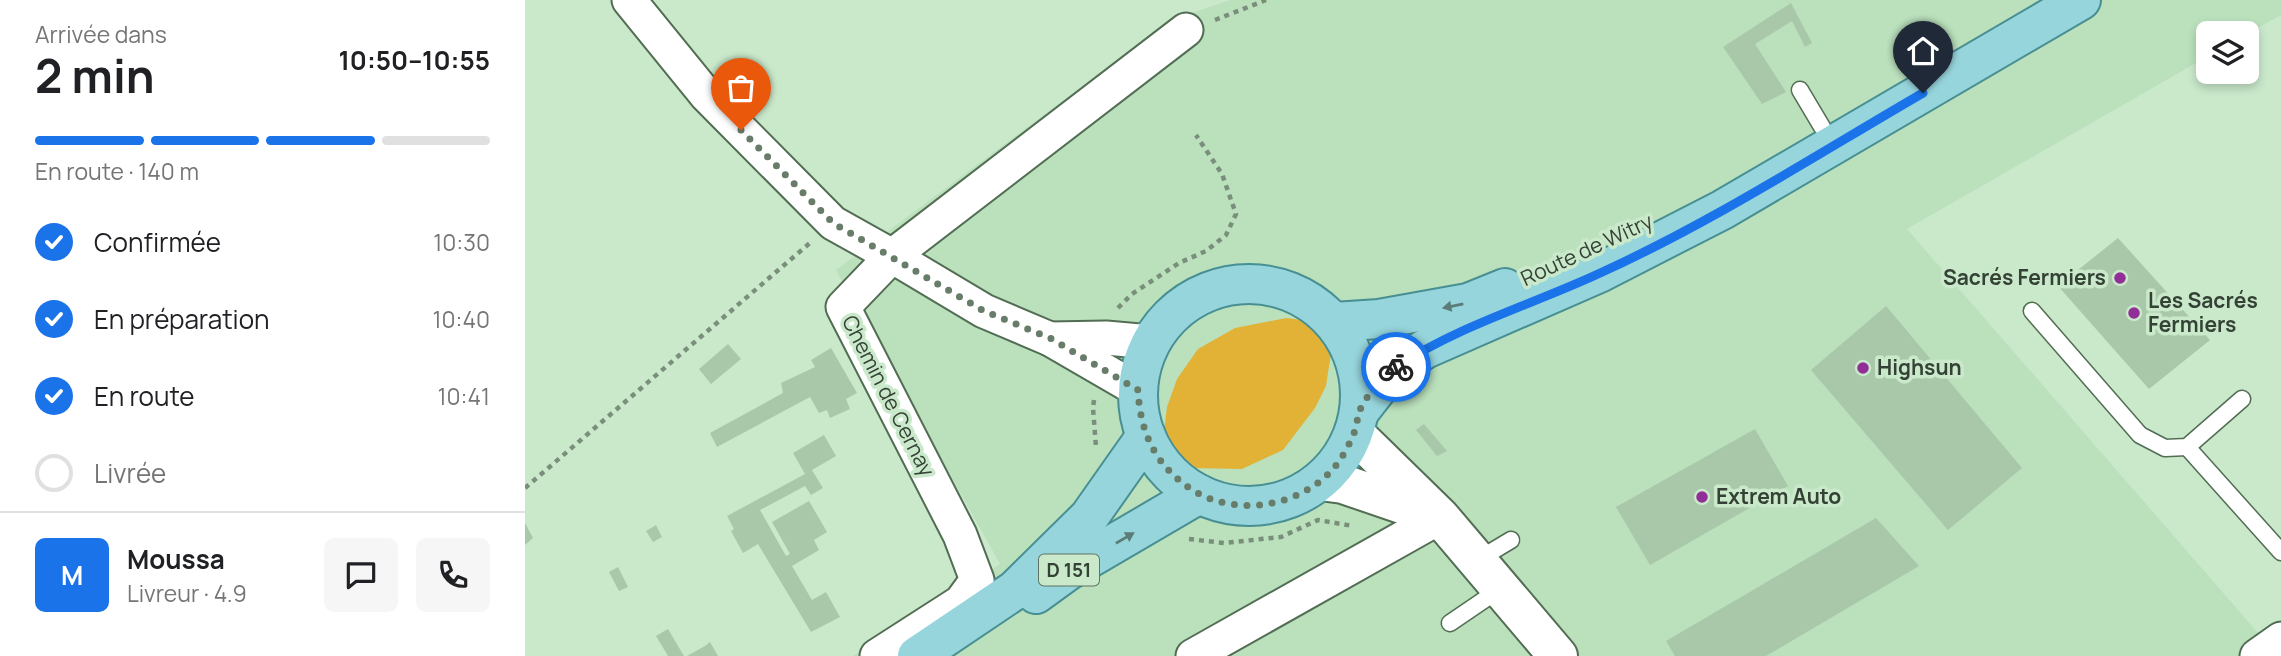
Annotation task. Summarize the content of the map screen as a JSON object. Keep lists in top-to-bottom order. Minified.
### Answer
{"streets":{"main road":["Route de Witry","D 151"],"street":["Chemin de Cernay"]},"crossings":[["Route de Witry","D 151"]],"places":["Sacrés Fermiers","Les Sacrés Fermiers","Highsun","Extrem Auto"],"page":{"heading":["2 min","Arrivée dans","10:50–10:55"],"panel":["Moussa","Livreur · 4.9"],"bar":"En route · 140 m","list":[["Confirmée","10:30"],["En préparation","10:40"],["En route","10:41"],"Livrée"],"round":"M"}}
